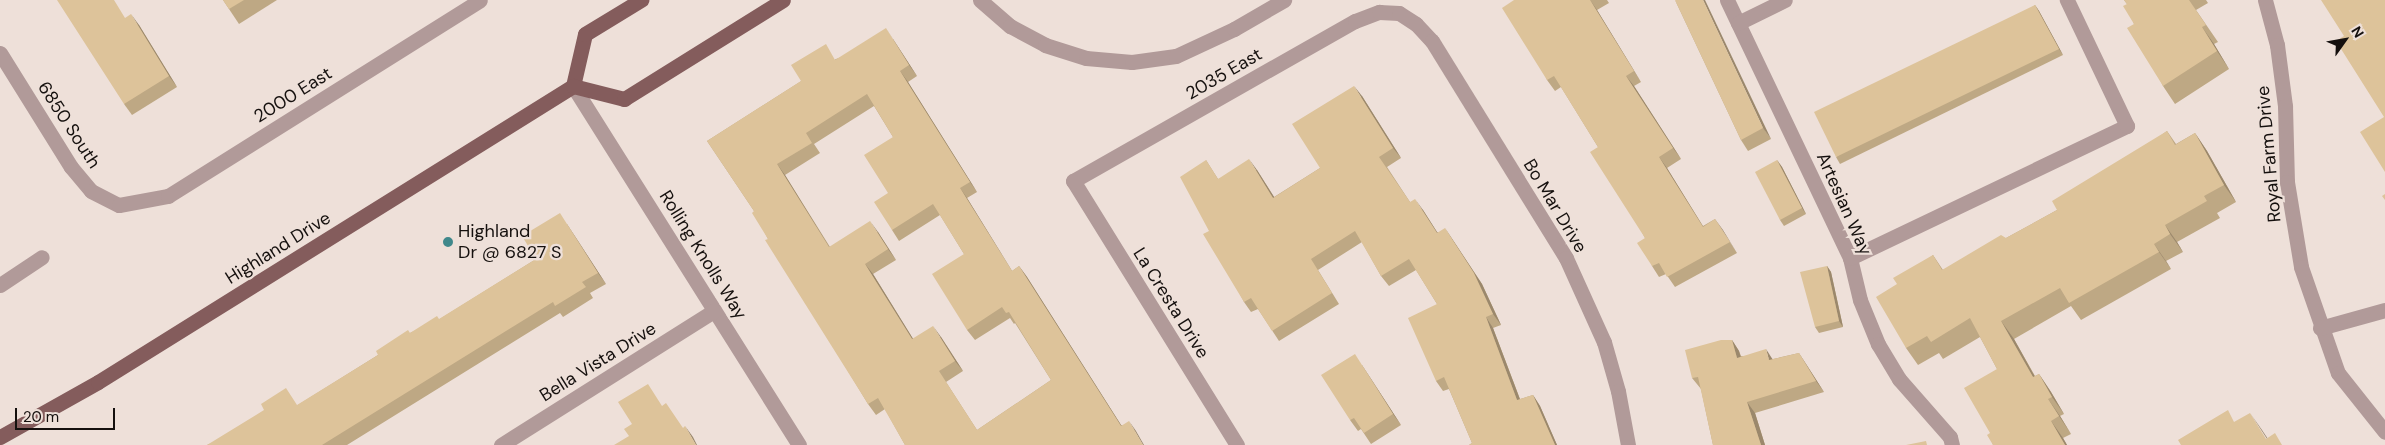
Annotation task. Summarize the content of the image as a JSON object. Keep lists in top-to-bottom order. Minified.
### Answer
{"streets":{"main road":["Highland Drive"],"street":["2035 East","2000 East","6850 South","Royal Farm Drive","Artesian Way","Bo Mar Drive","Rolling Knolls Way","La Cresta Drive","Bella Vista Drive"]},"crossings":[["2035 East","Bo Mar Drive"],["2035 East","La Cresta Drive"],["2000 East","6850 South"],["Highland Drive","Rolling Knolls Way"],["Rolling Knolls Way","Bella Vista Drive"]],"places":["Highland Dr @ 6827 S"],"scale_bar":"20 m","north":"top right"}
